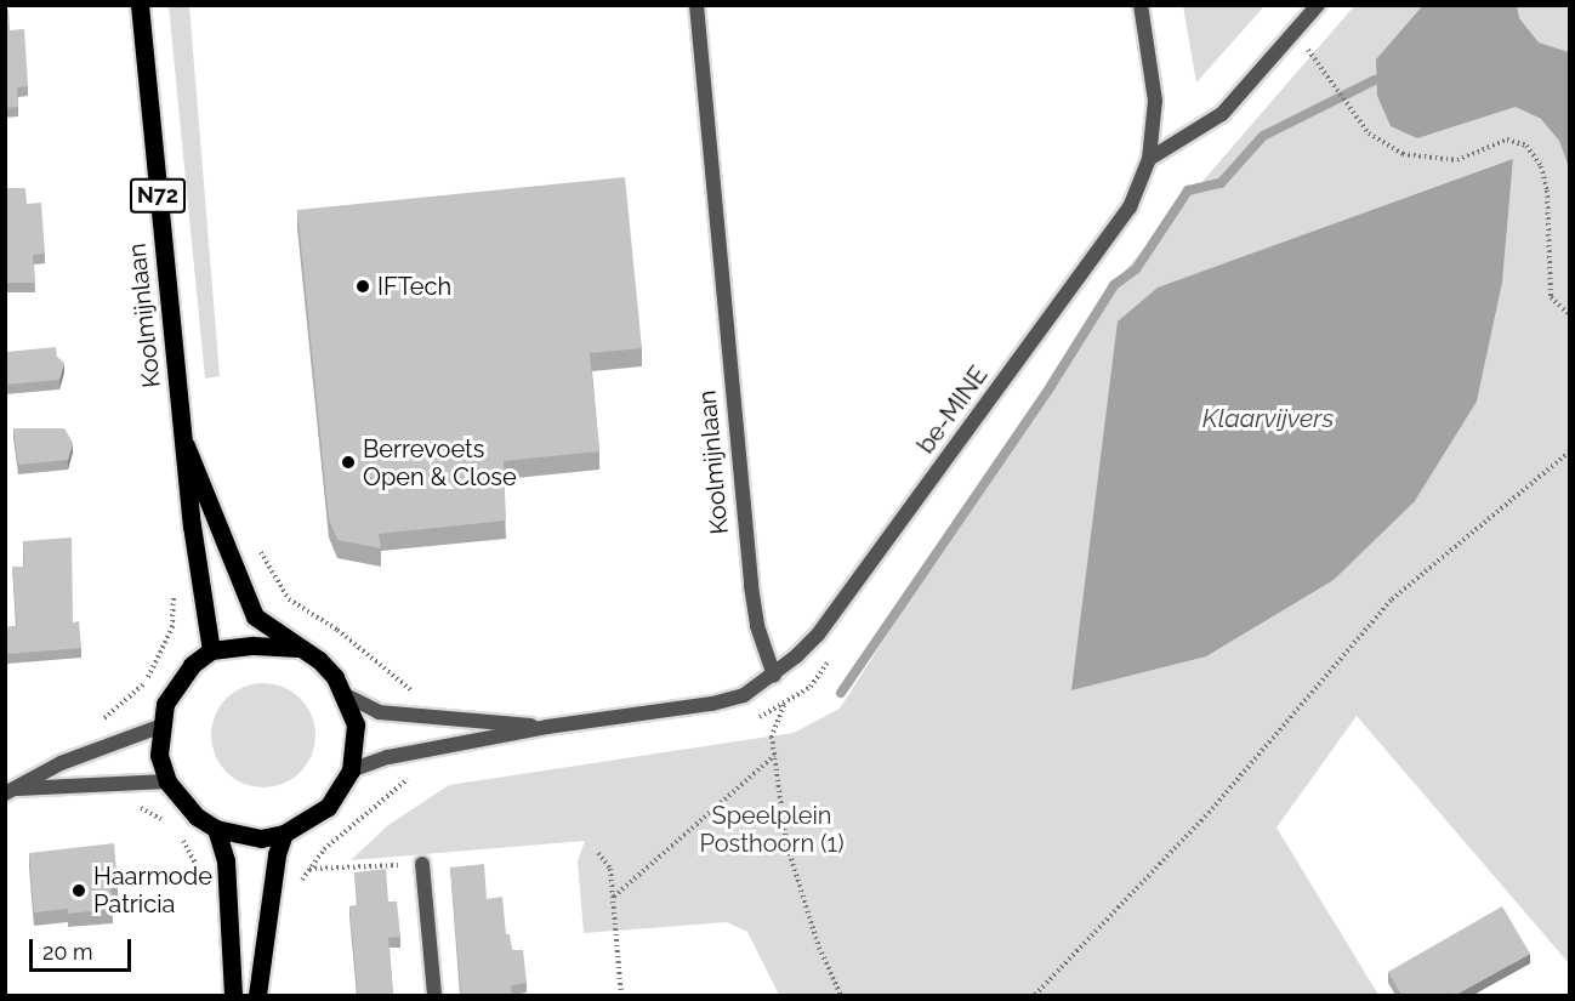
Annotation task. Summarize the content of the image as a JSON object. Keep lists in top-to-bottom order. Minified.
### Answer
{"streets":{"main road":["N72","Koolmijnlaan"],"street":["be-MINE"]},"crossings":[["Koolmijnlaan","be-MINE"]],"water":["Klaarvijvers"],"parks":["Speelplein Posthoorn (1)"],"places":["IFTech","Berrevoets Open & Close","Haarmode Patricia"],"scale_bar":"20 m"}
